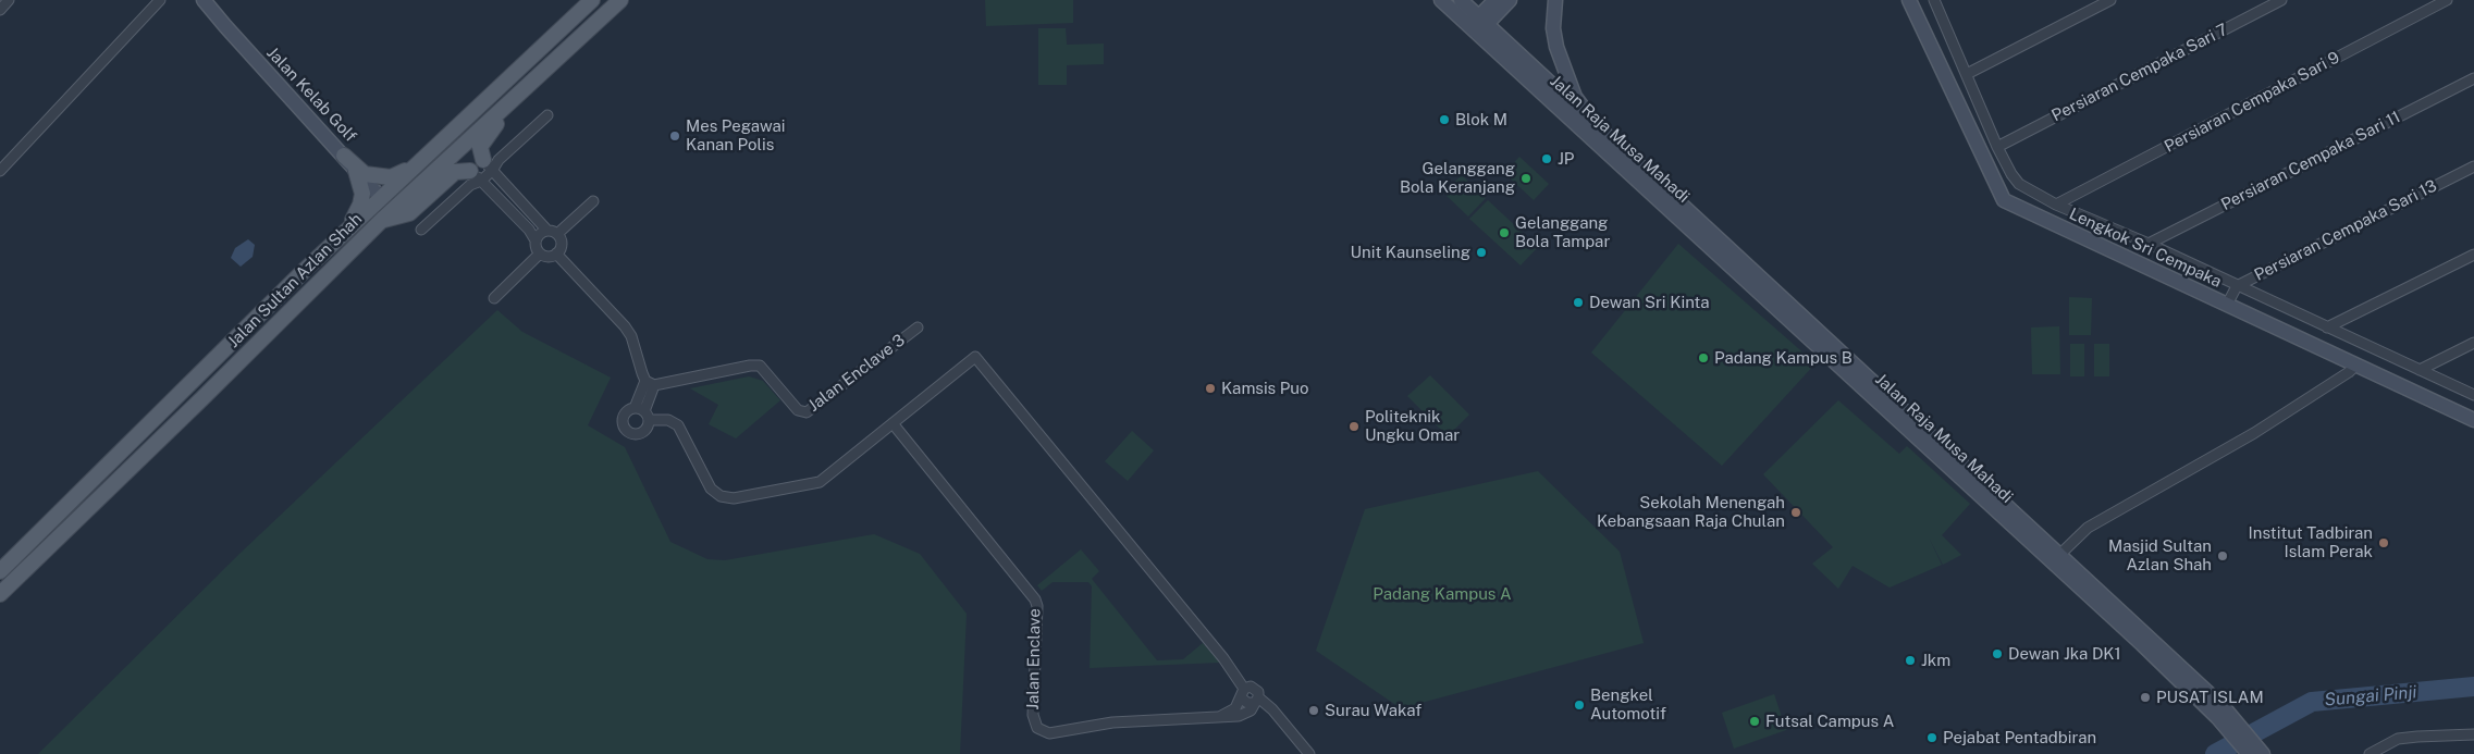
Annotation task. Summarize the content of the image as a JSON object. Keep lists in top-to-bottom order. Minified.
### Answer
{"streets":{"main road":["Jalan Kelab Golf","Jalan Raja Musa Mahadi","Lengkok Sri Cempaka","Jalan Sultan Azlan Shah"],"street":["Persiaran Cempaka Sari 7","Persiaran Cempaka Sari 9","Persiaran Cempaka Sari 11","Persiaran Cempaka Sari 13","Jalan Enclave 3","Jalan Enclave"]},"crossings":[["Jalan Kelab Golf","Jalan Sultan Azlan Shah"],["Persiaran Cempaka Sari 13","Lengkok Sri Cempaka"]],"water":["Sungai Pinji"],"parks":["Padang Kampus A"],"places":["Blok M","Mes Pegawai Kanan Polis","JP","Gelanggang Bola Keranjang","Gelanggang Bola Tampar","Unit Kaunseling","Dewan Sri Kinta","Padang Kampus B","Kamsis Puo","Politeknik Ungku Omar","Sekolah Menengah Kebangsaan Raja Chulan","Institut Tadbiran Islam Perak","Masjid Sultan Azlan Shah","Dewan Jka DK1","Jkm","PUSAT ISLAM","Bengkel Automotif","Surau Wakaf","Futsal Campus A","Pejabat Pentadbiran"]}
